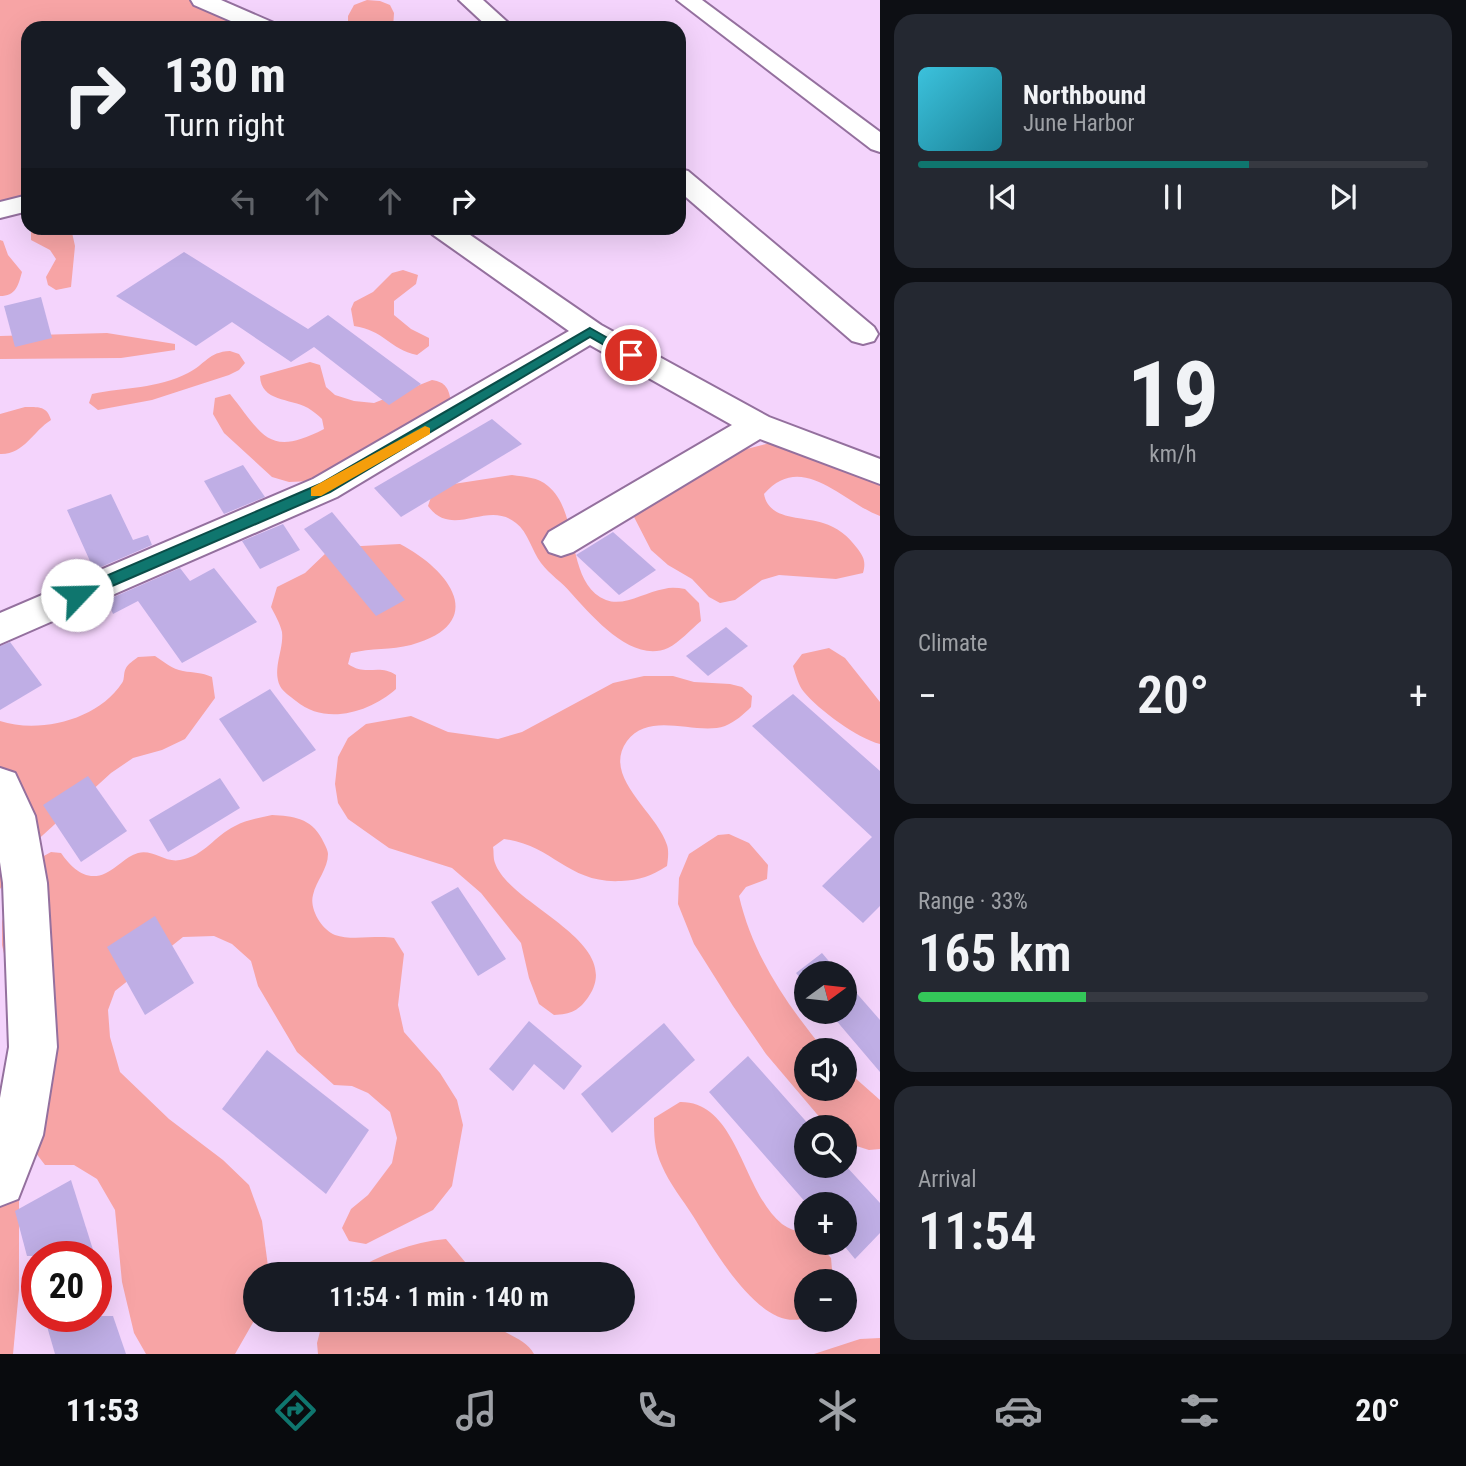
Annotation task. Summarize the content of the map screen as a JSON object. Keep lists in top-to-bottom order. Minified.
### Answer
{"north":"right","page":{"turn":["130 m","Turn right"],"song":["Northbound","June Harbor"],"tile":[["19","km/h"],"Climate",["Range · 33%","165 km"],["Arrival","11:54"]],"heat":["−","20°","+"],"map_buttons":["+","−"],"limit":"20","trip":"11:54 · 1 min · 140 m","tabs":["11:53","20°"]}}
